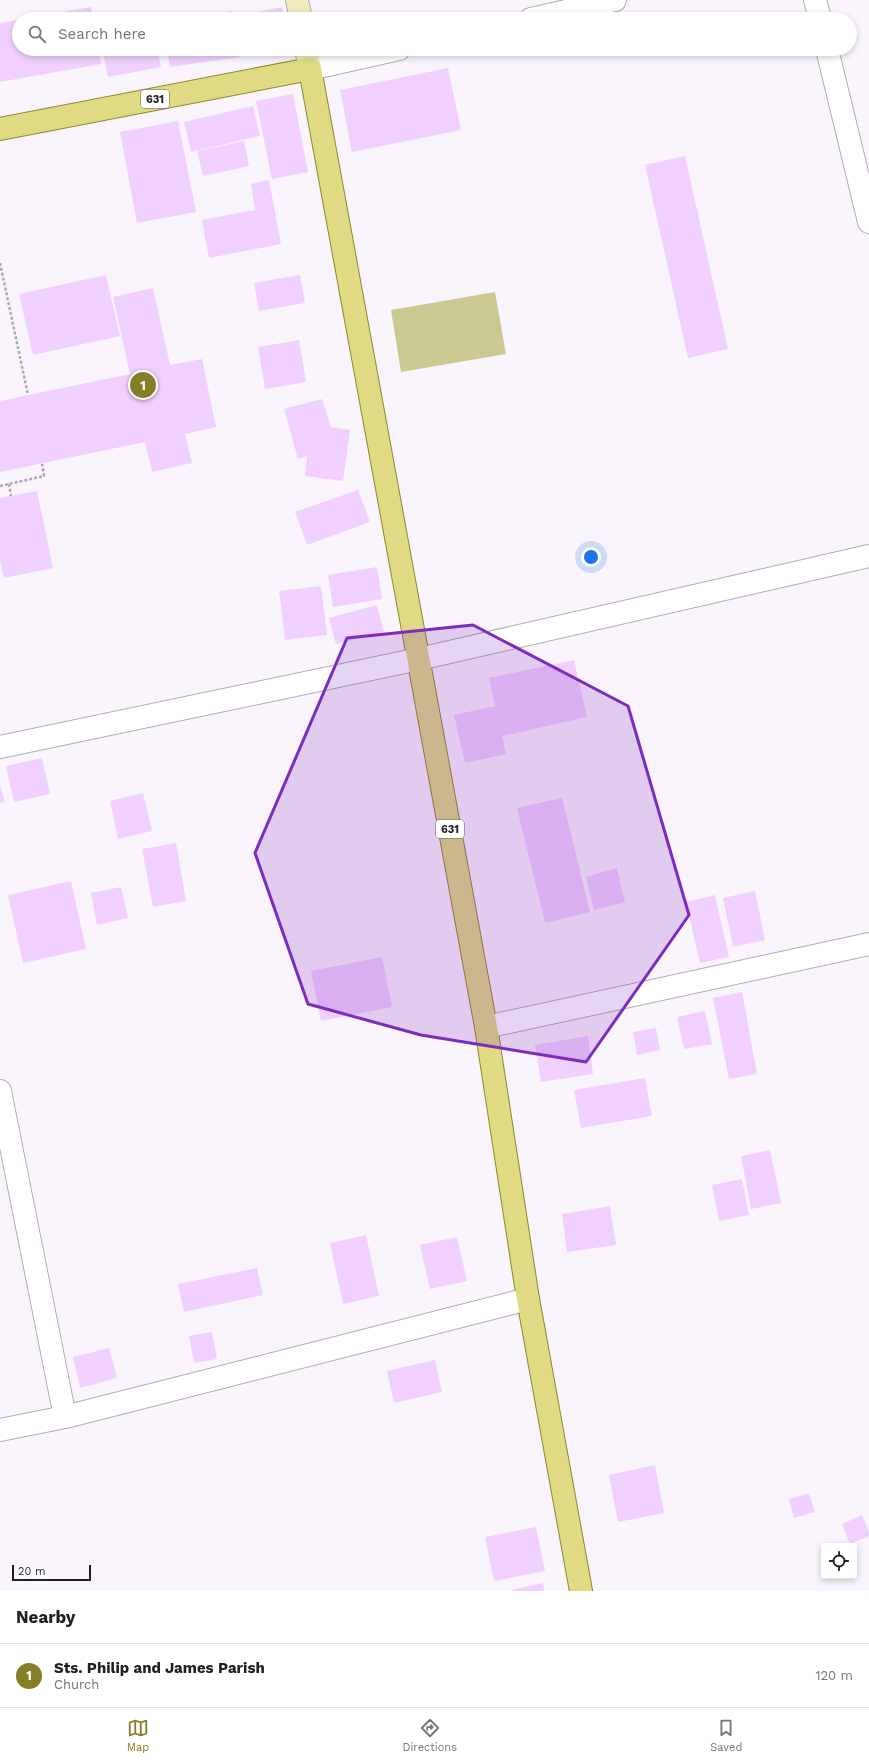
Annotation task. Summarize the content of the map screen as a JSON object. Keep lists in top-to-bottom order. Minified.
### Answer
{"streets":{"main road":["631"]},"scale_bar":"20 m","page":{"search":"Search here","pins":"1","scale":"20 m","heading":"Nearby","list":[{"mark":"1","name":"Sts. Philip and James Parish","note":"Church","value":"120 m"}],"nav":["Map","Directions","Saved"]}}
